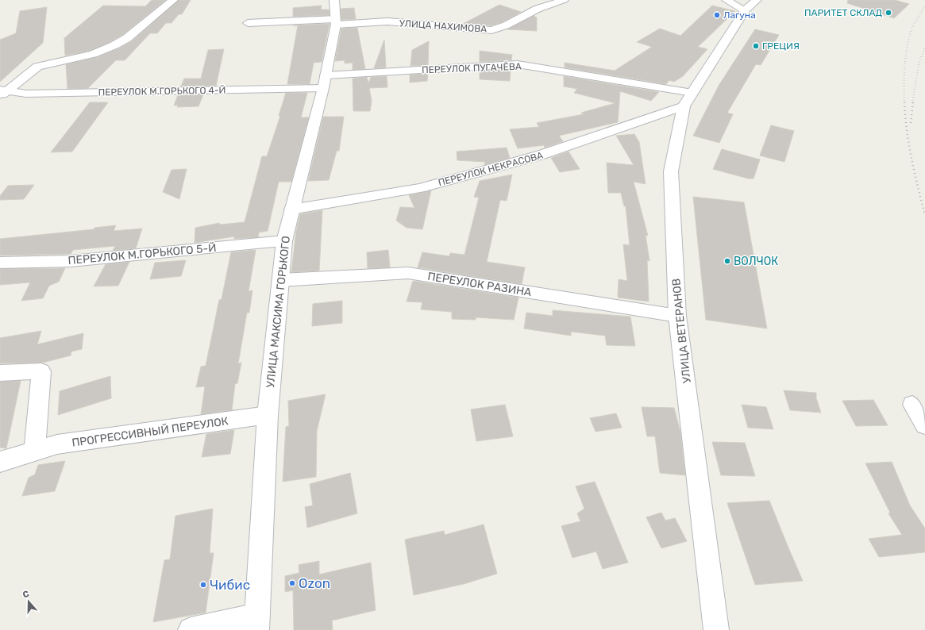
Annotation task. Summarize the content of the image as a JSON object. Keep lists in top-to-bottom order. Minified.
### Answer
{"streets":{"street":["УЛИЦА НАХИМОВА","ПЕРЕУЛОК ПУГАЧЁВА","ПЕРЕУЛОК М.ГОРЬКОГО 4-Й","ПЕРЕУЛОК НЕКРАСОВА","ПЕРЕУЛОК М.ГОРЬКОГО 5-Й","ПЕРЕУЛОК РАЗИНА","УЛИЦА МАКСИМА ГОРЬКОГО","УЛИЦА ВЕТЕРАНОВ","ПРОГРЕССИВНЫЙ ПЕРЕУЛОК"]},"crossings":[["УЛИЦА НАХИМОВА","УЛИЦА МАКСИМА ГОРЬКОГО"],["ПЕРЕУЛОК ПУГАЧЁВА","ПЕРЕУЛОК М.ГОРЬКОГО 4-Й"],["ПЕРЕУЛОК ПУГАЧЁВА","ПЕРЕУЛОК НЕКРАСОВА"],["ПЕРЕУЛОК ПУГАЧЁВА","УЛИЦА МАКСИМА ГОРЬКОГО"],["ПЕРЕУЛОК ПУГАЧЁВА","УЛИЦА ВЕТЕРАНОВ"],["ПЕРЕУЛОК М.ГОРЬКОГО 4-Й","УЛИЦА МАКСИМА ГОРЬКОГО"],["ПЕРЕУЛОК НЕКРАСОВА","УЛИЦА МАКСИМА ГОРЬКОГО"],["ПЕРЕУЛОК НЕКРАСОВА","УЛИЦА ВЕТЕРАНОВ"],["ПЕРЕУЛОК М.ГОРЬКОГО 5-Й","УЛИЦА МАКСИМА ГОРЬКОГО"],["ПЕРЕУЛОК РАЗИНА","УЛИЦА МАКСИМА ГОРЬКОГО"],["ПЕРЕУЛОК РАЗИНА","УЛИЦА ВЕТЕРАНОВ"],["УЛИЦА МАКСИМА ГОРЬКОГО","ПРОГРЕССИВНЫЙ ПЕРЕУЛОК"]],"places":["ПАРИТЕТ СКЛАД","Лагуна","ГРЕЦИЯ","ВОЛЧОК","Ozon","Чибис"],"north":"top"}
